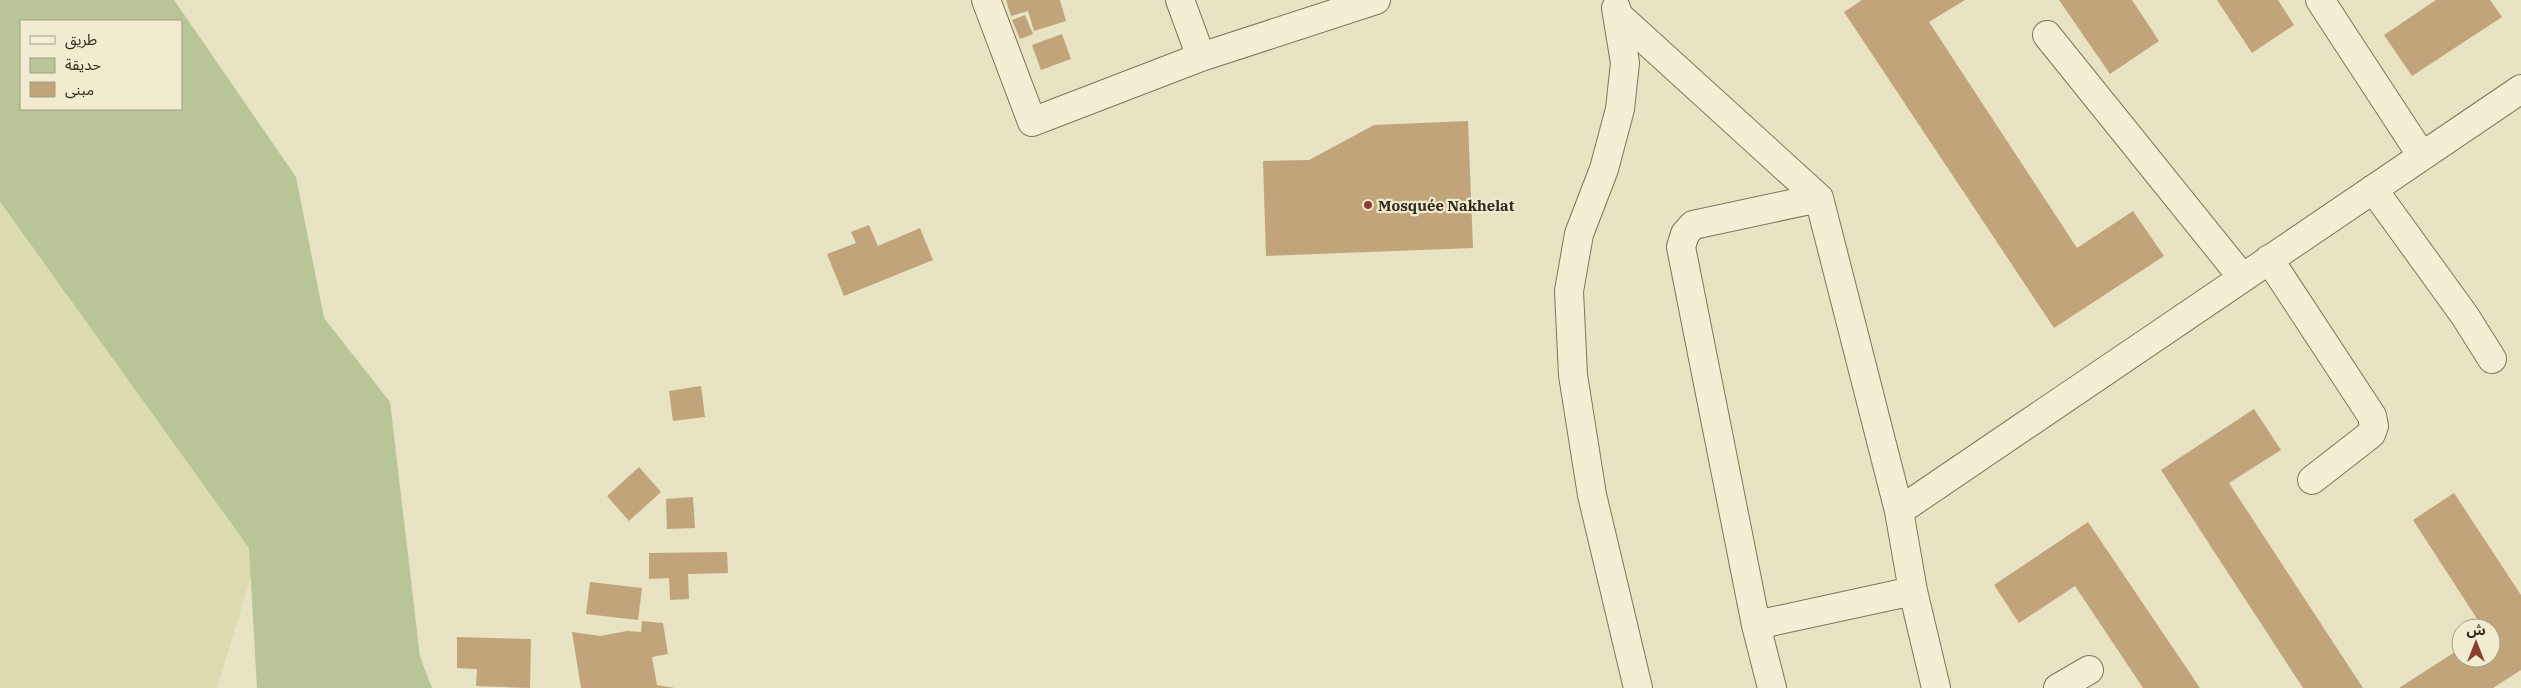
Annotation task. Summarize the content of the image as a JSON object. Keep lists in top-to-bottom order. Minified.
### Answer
{"places":["Mosquée Nakhelat"],"legend":["طريق","حديقة","مبنى"],"north":"top"}
